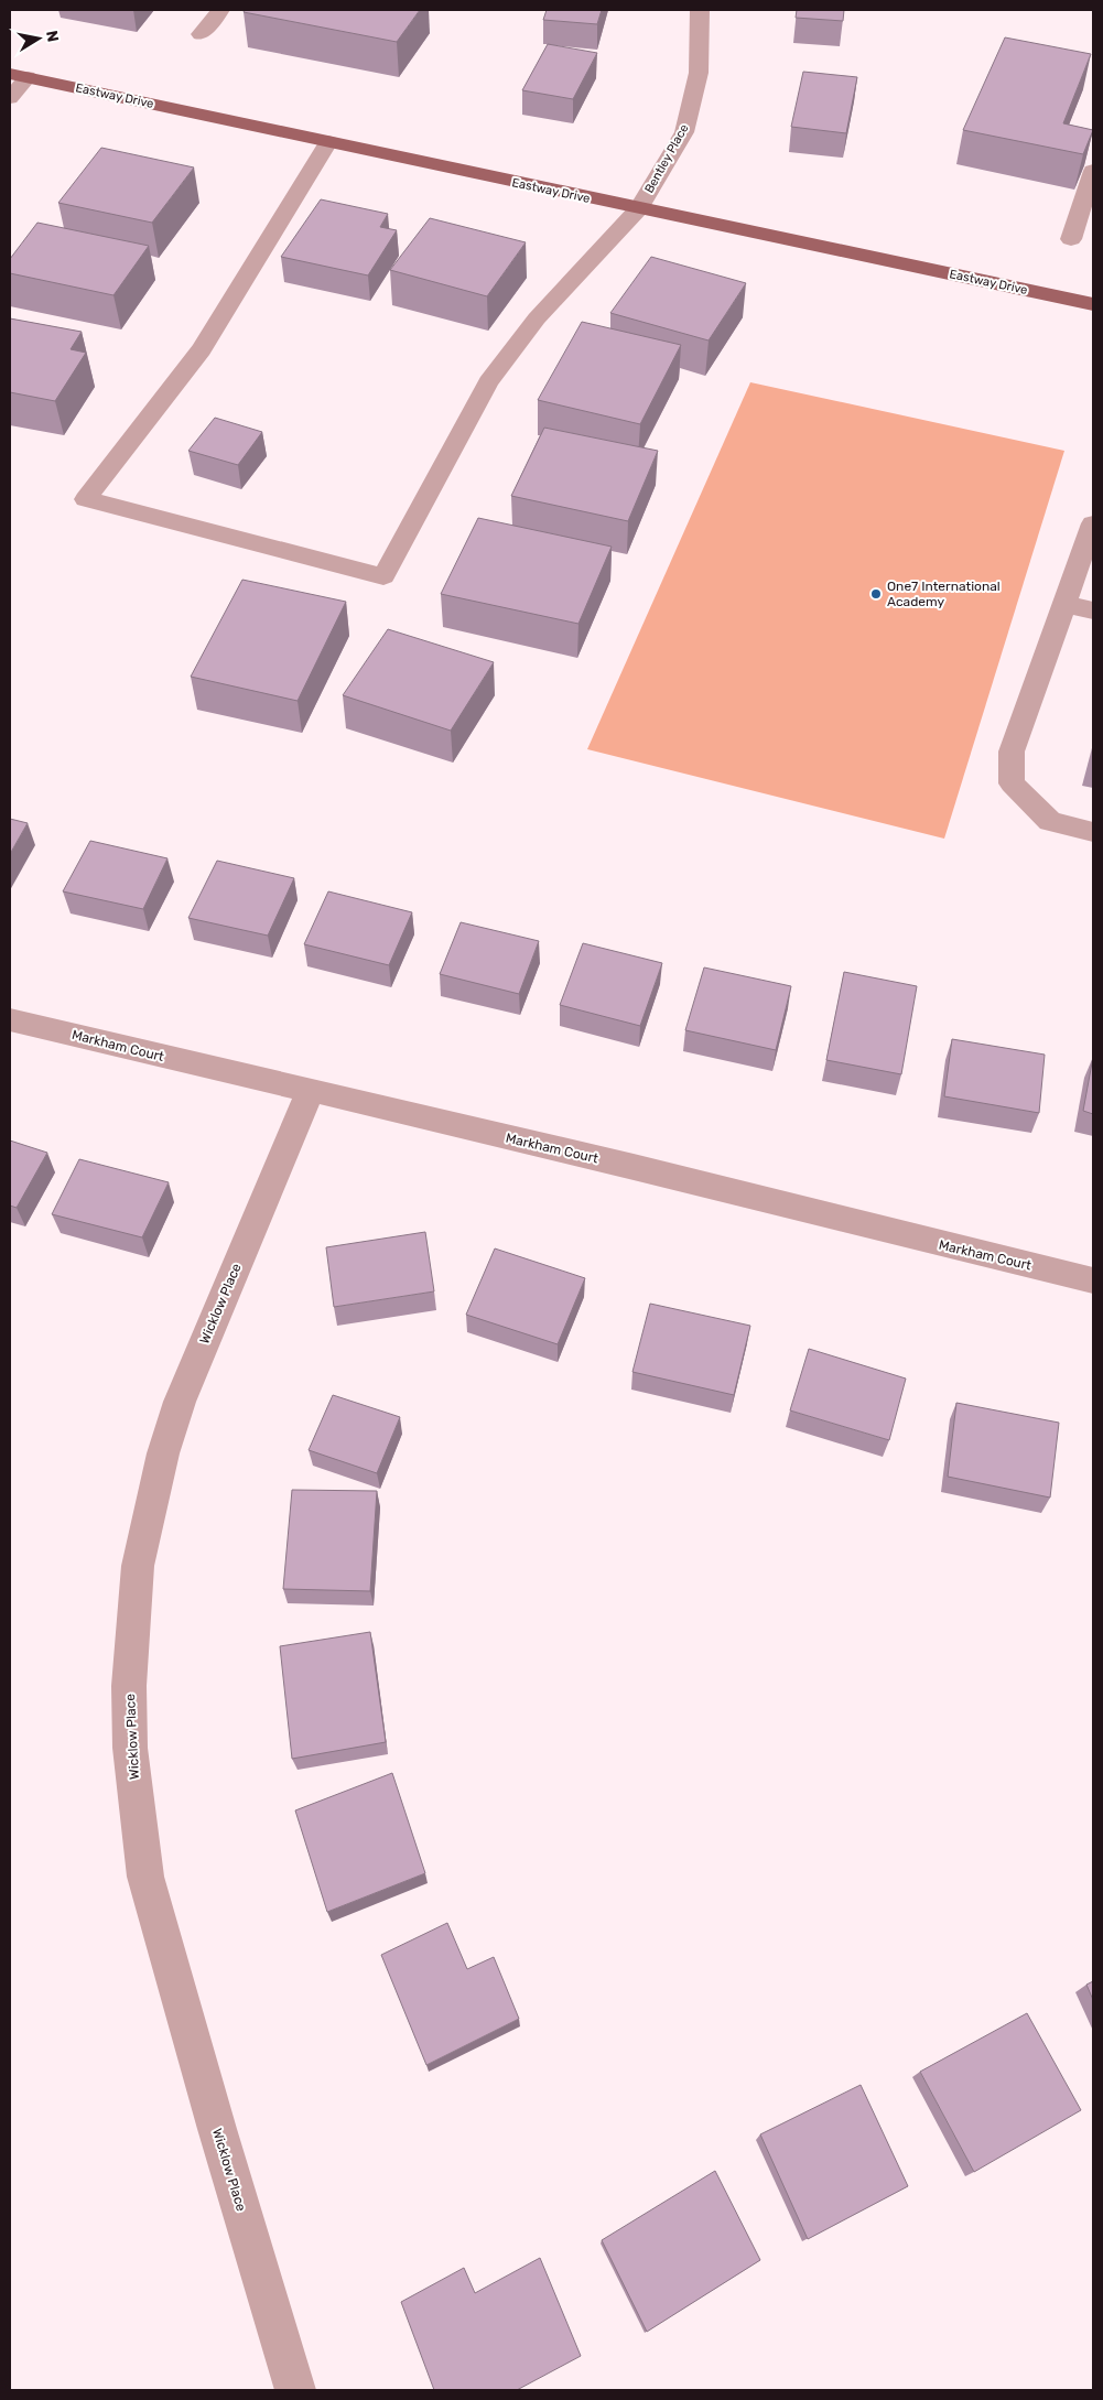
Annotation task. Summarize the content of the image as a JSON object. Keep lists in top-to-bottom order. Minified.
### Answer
{"streets":{"main road":["Eastway Drive"],"street":["Bentley Place","Markham Court","Wicklow Place"]},"crossings":[["Eastway Drive","Bentley Place"],["Markham Court","Wicklow Place"]],"places":["One7 International Academy"],"north":"right"}
